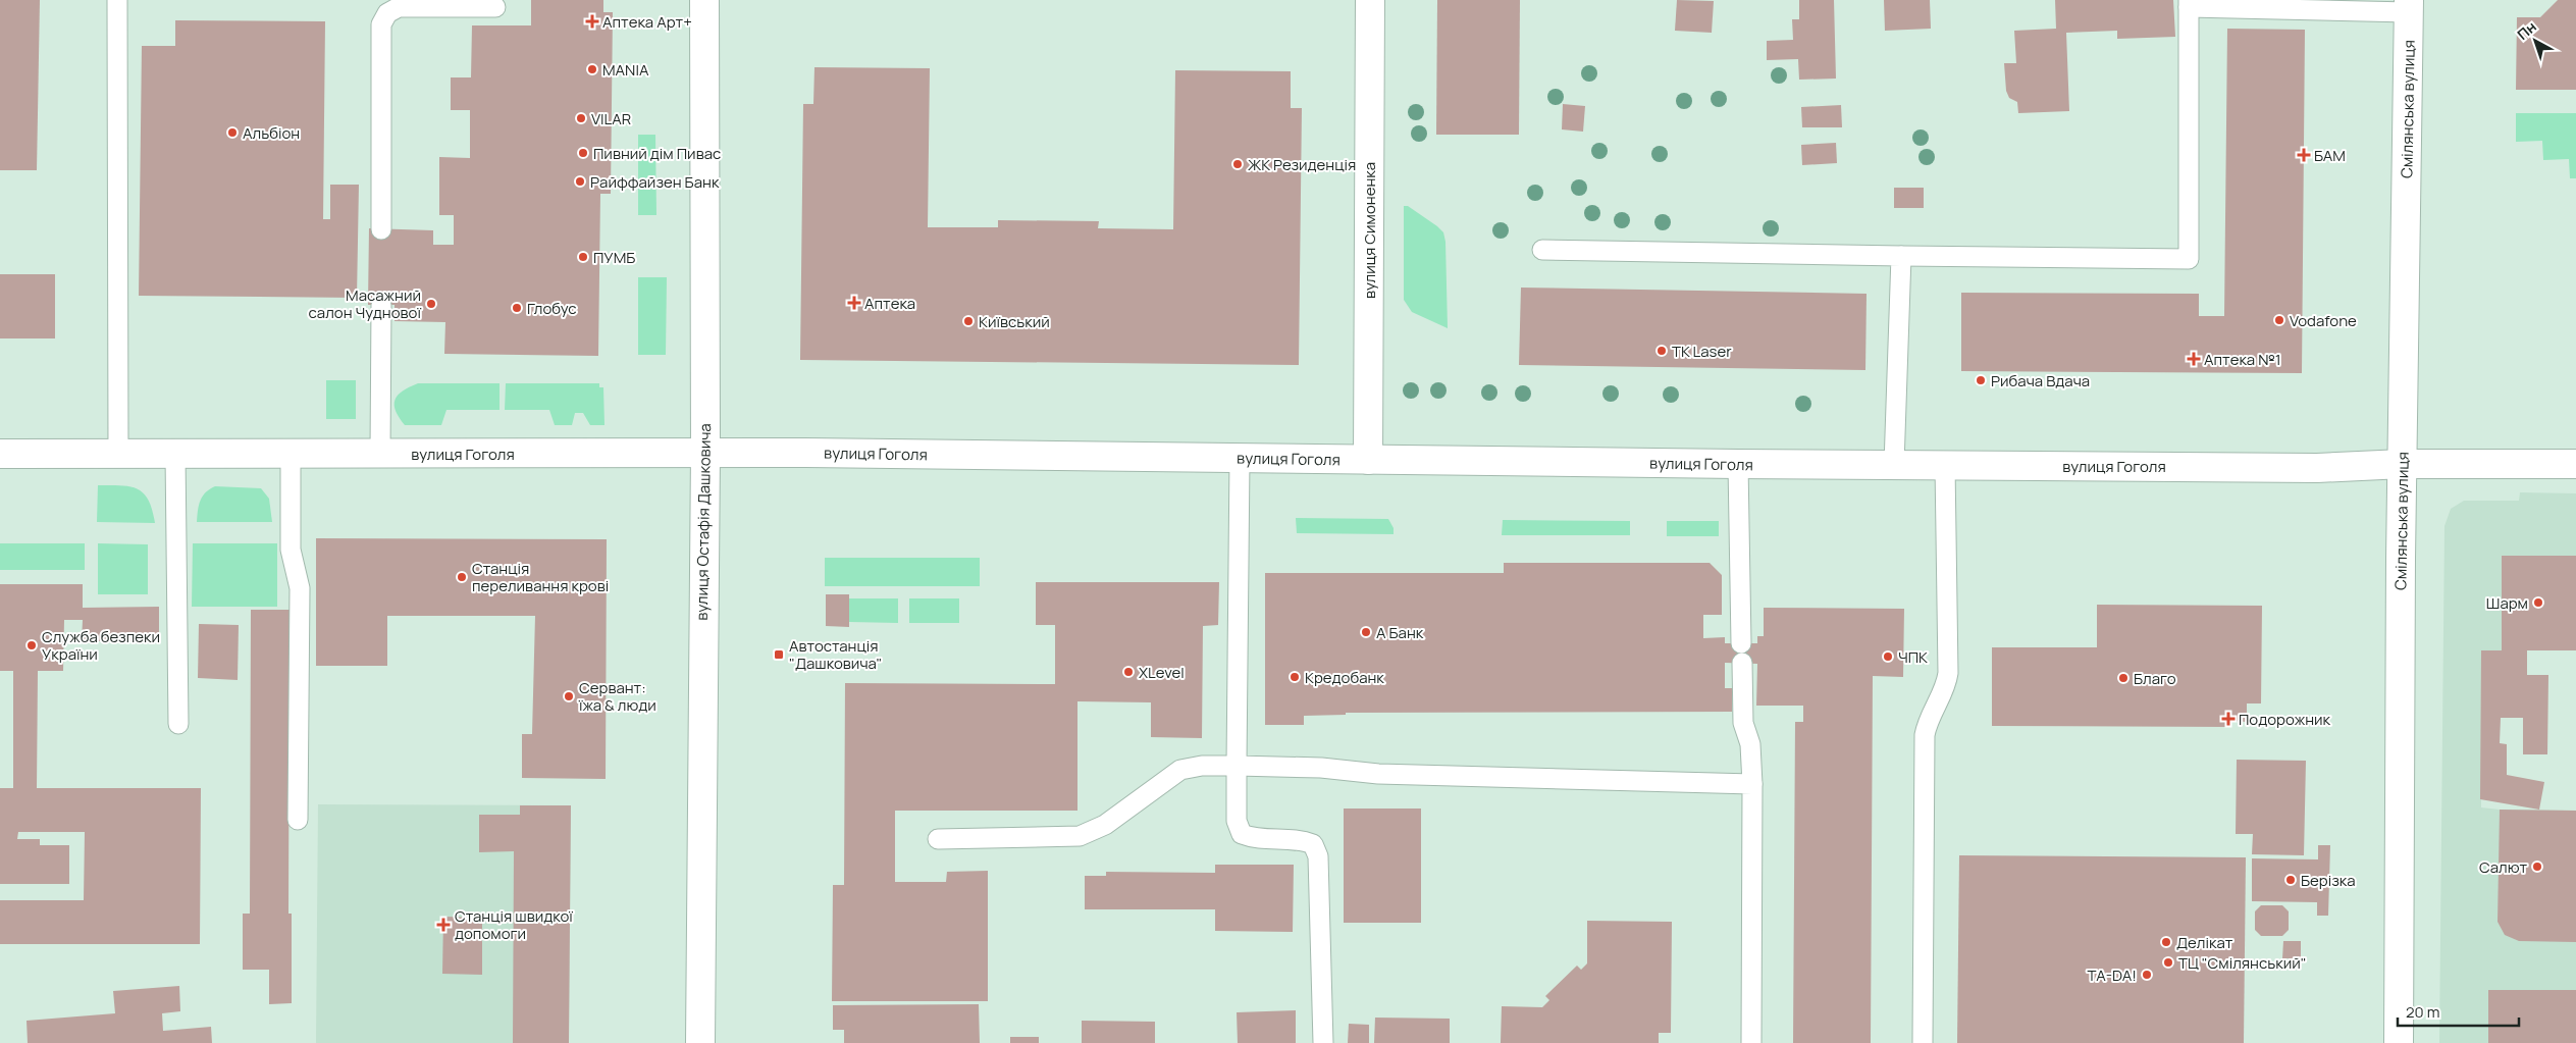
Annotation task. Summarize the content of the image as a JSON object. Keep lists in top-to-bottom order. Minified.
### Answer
{"streets":{"street":["Смілянська вулиця","вулиця Симоненка","вулиця Гоголя","вулиця Остафія Дашковича"]},"crossings":[["Смілянська вулиця","вулиця Гоголя"],["вулиця Симоненка","вулиця Гоголя"],["вулиця Гоголя","вулиця Остафія Дашковича"]],"places":{"health":["Аптека Арт+","БАМ","Аптека","Аптека №1","Подорожник","Станція швидкої допомоги"],"other":["MANIA","VILAR","Альбіон","Пивний дім Пивас","ЖК Резиденція","Райффайзен Банк","ПУМБ","Масажний салон Чуднової","Глобус","Vodafone","Київський","TK Laser","Рибача Вдача","Станція переливання крові","Шарм","А Банк","Служба безпеки України","ЧПК","XLevel","Кредобанк","Благо","Сервант: їжа & люди","Салют","Берізка","Делікат","ТЦ \"Смілянський\"","TA-DA!"],"transit":["Автостанція \"Дашковича\""]},"scale_bar":"20 m","north":"top left"}
